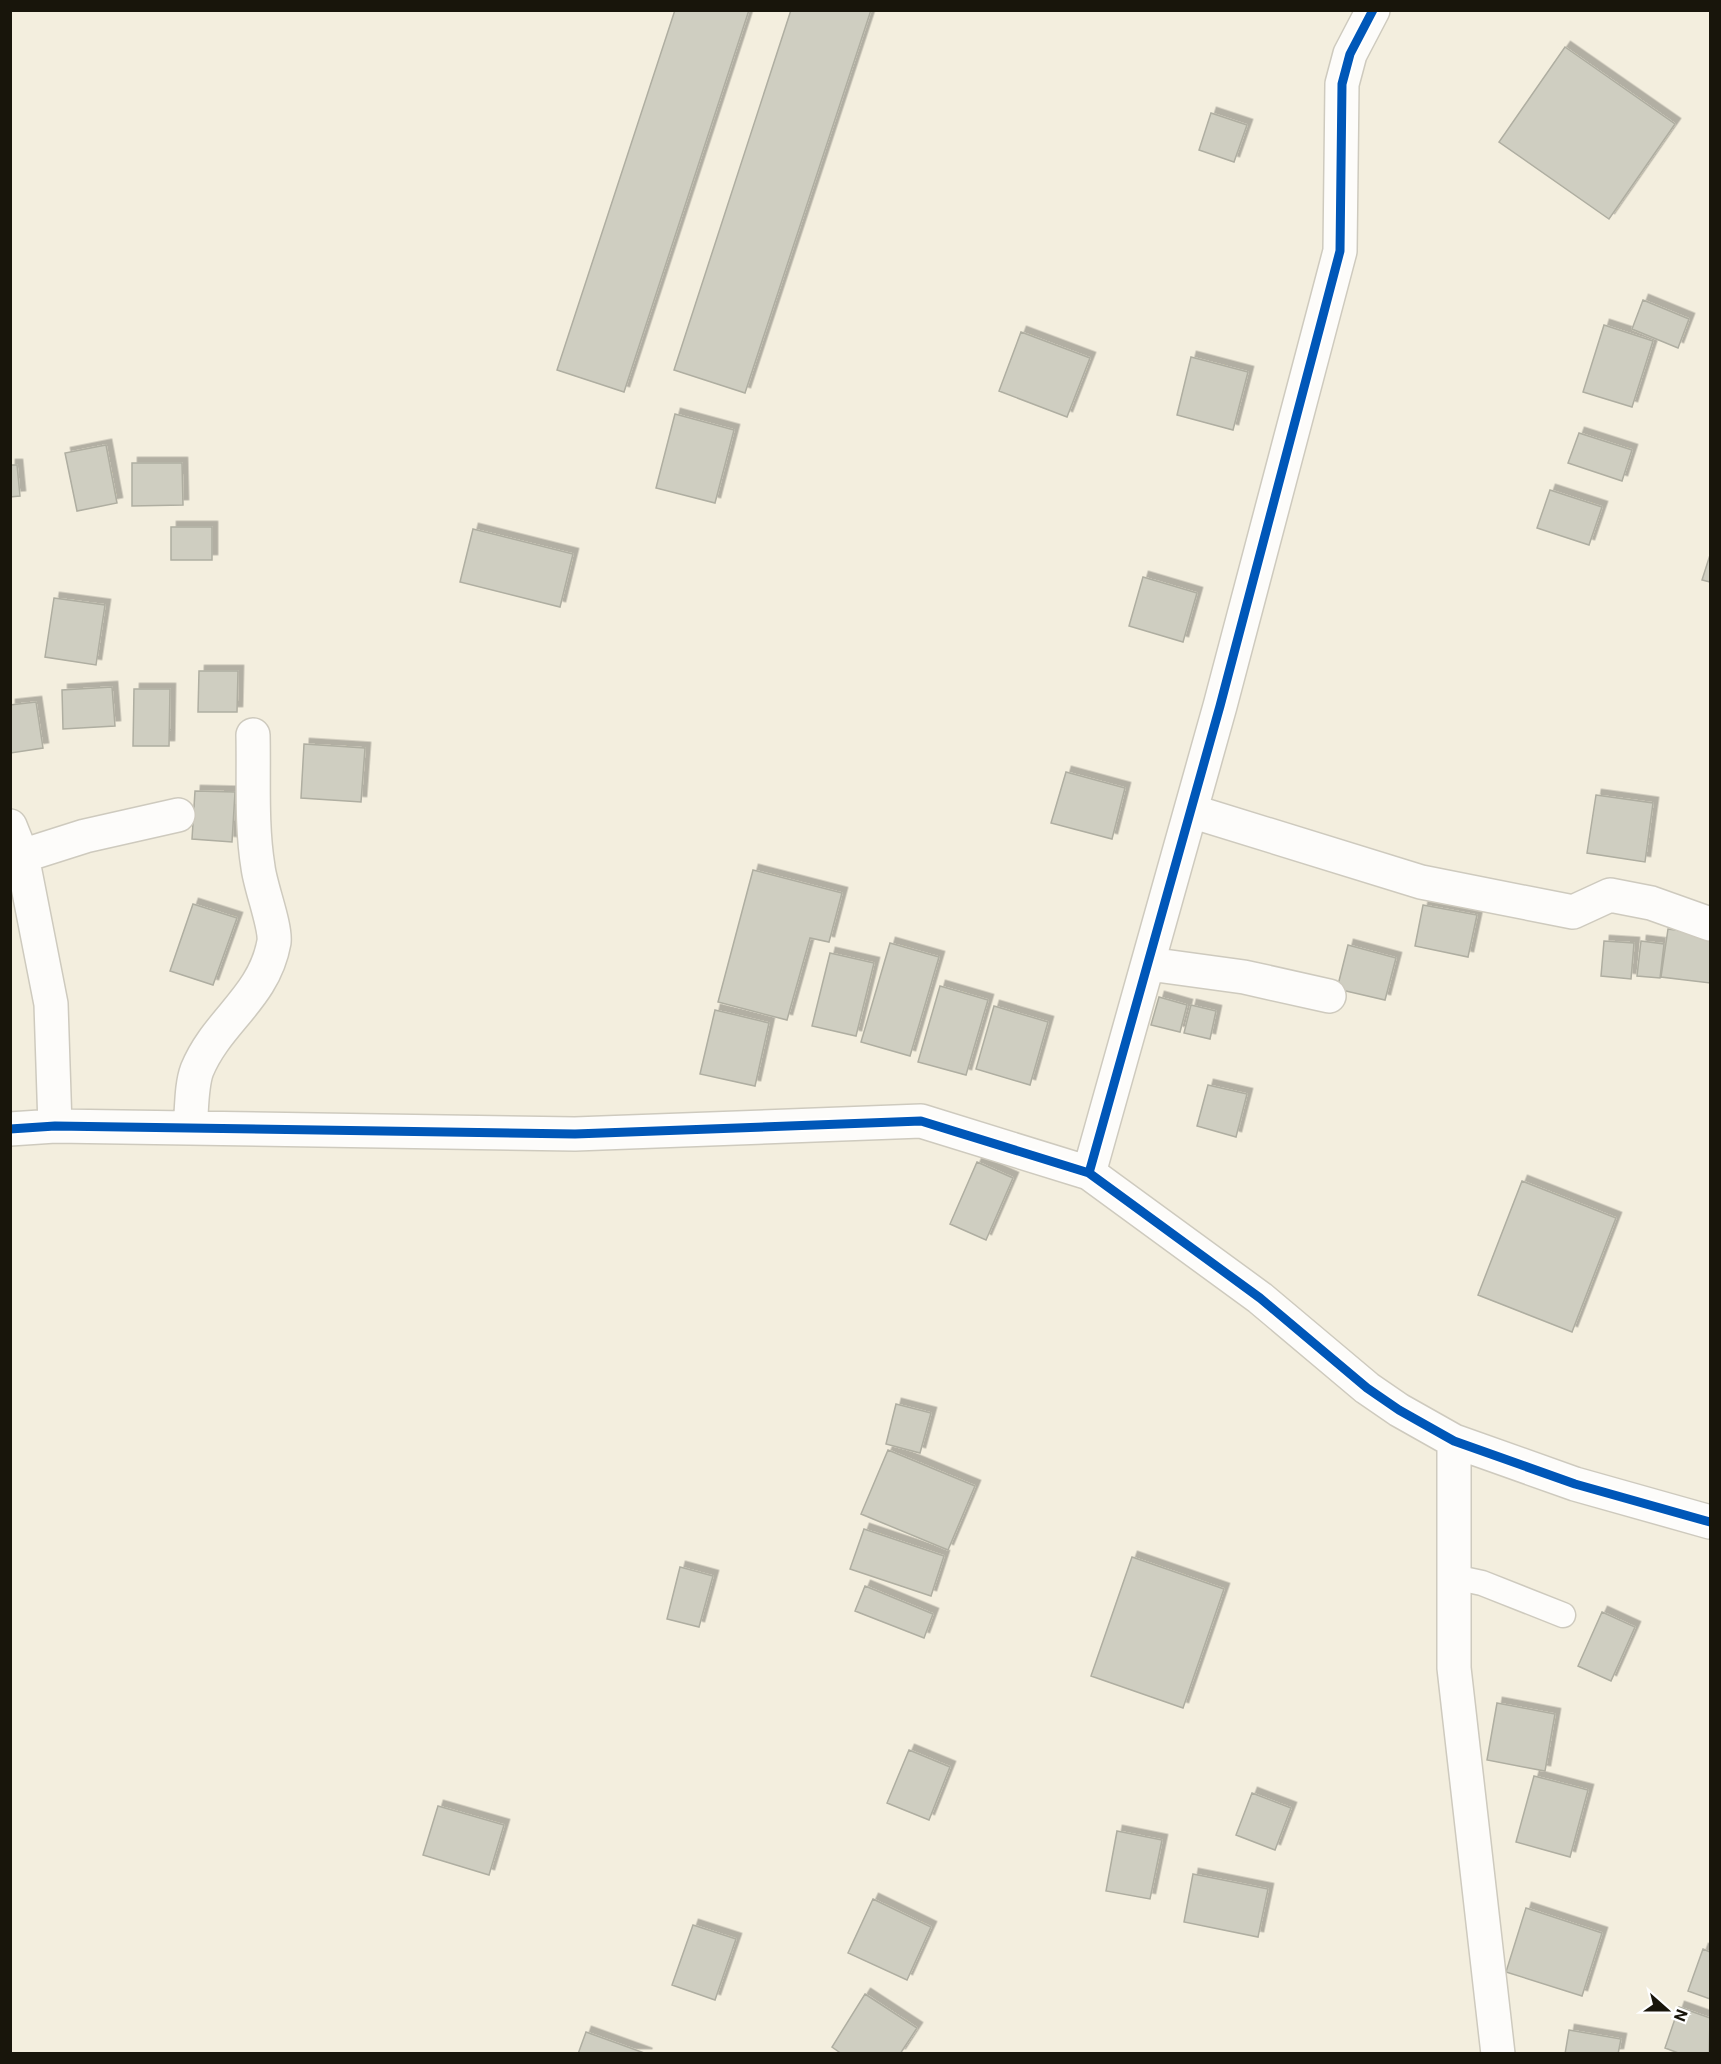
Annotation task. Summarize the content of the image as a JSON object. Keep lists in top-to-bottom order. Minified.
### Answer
{"north":"right"}
